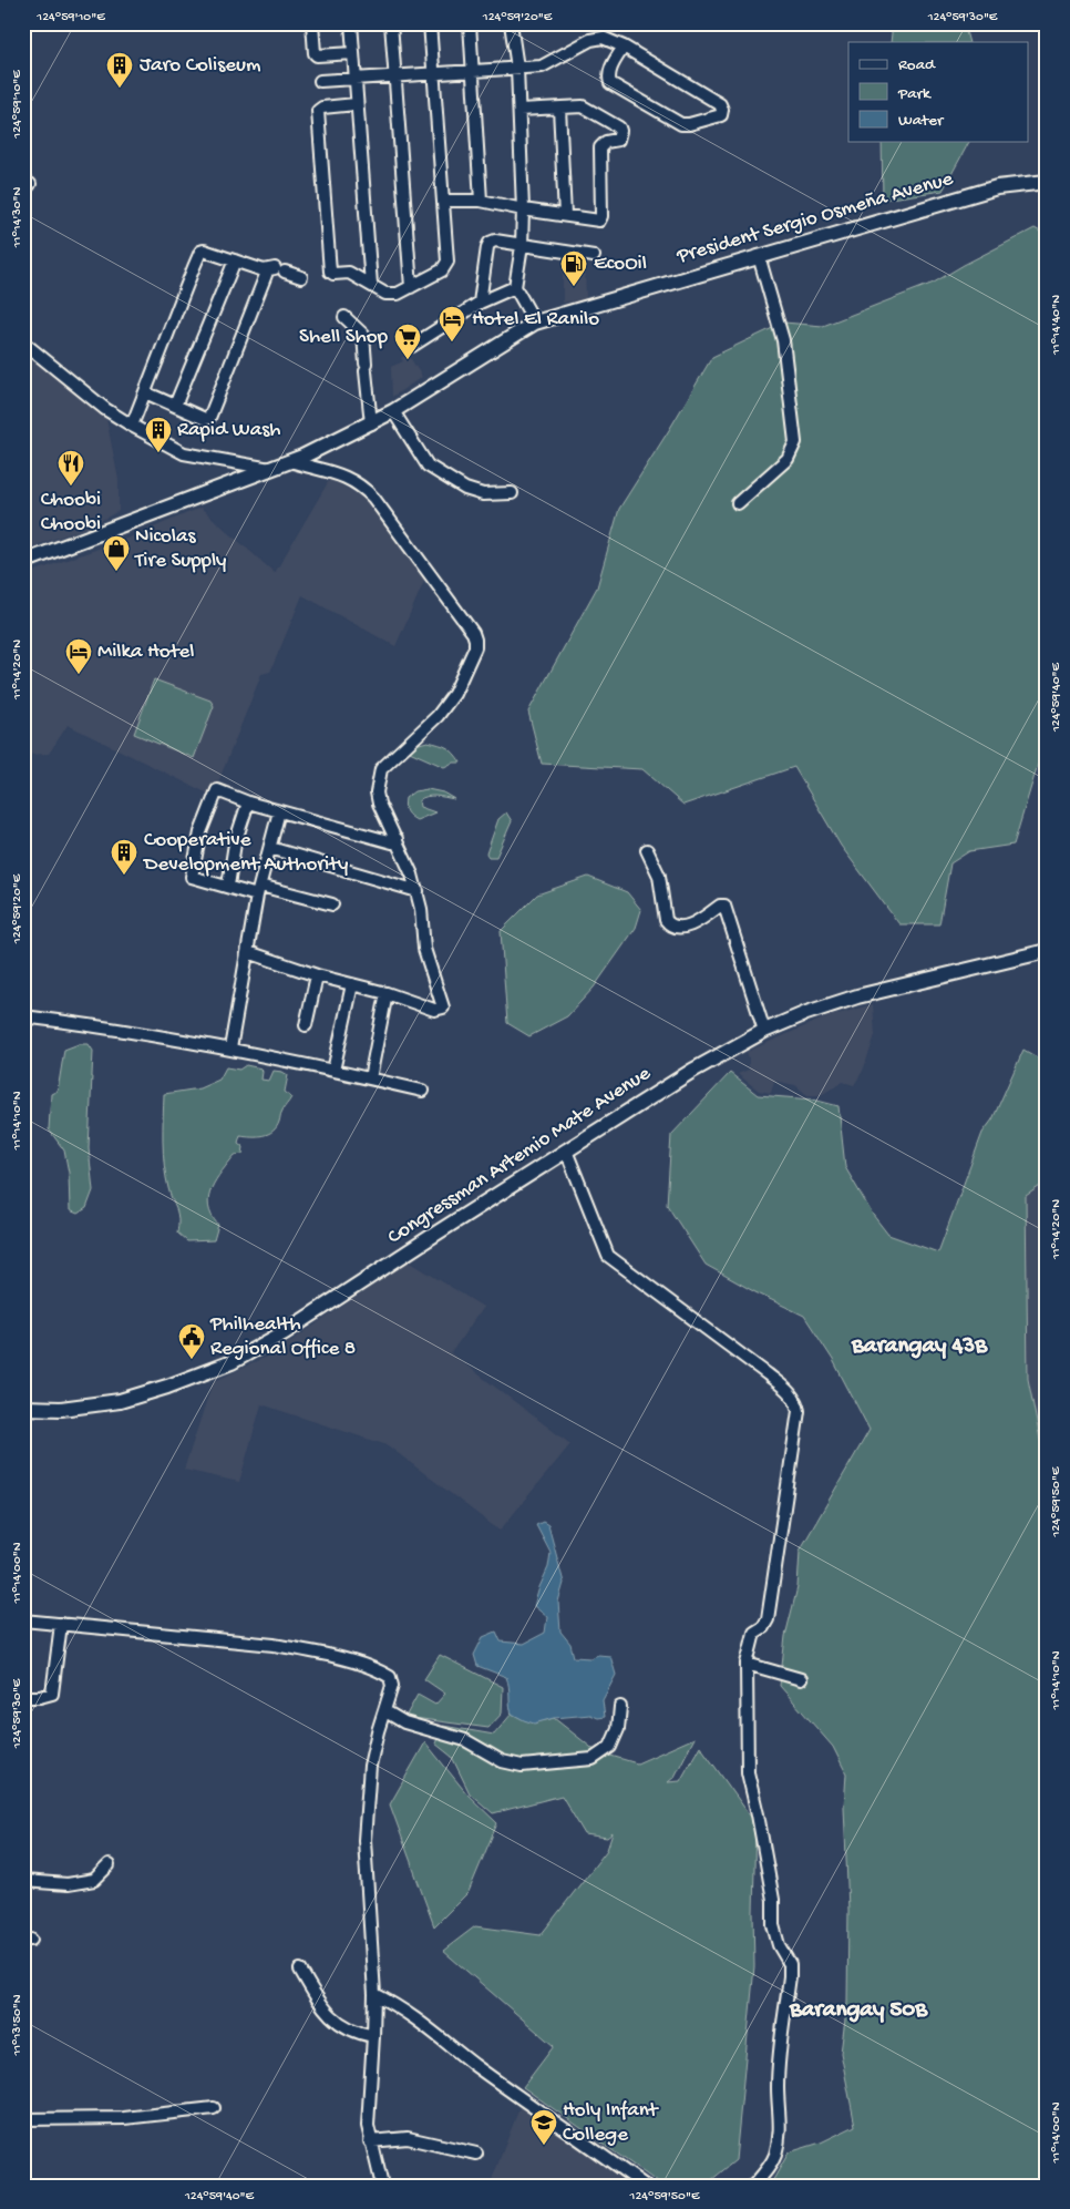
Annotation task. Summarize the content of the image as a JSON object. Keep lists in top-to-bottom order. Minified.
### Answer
{"streets":{"main road":["President Sergio Osmeña Avenue","Congressman Artemio Mate Avenue"]},"districts":["Barangay 43B","Barangay 50B"],"places":{"building":["Jaro Coliseum","Rapid Wash","Cooperative Development Authority"],"fuel station":["EcoOil"],"hotel":["Hotel El Ranilo","Milka Hotel"],"supermarket":["Shell Shop"],"restaurant":["Choobi Choobi"],"shop":["Nicolas Tire Supply"],"public building":["Philhealth Regional Office 8"],"school or university":["Holy Infant College"]},"legend":["Road","Park","Water"],"coordinates":["124°59'10\"E","124°59'20\"E","124°59'30\"E","11°14'30\"N","11°14'40\"N","11°14'20\"N","124°59'40\"E","11°14'10\"N","124°59'50\"E","11°14'00\"N","11°13'50\"N"]}
